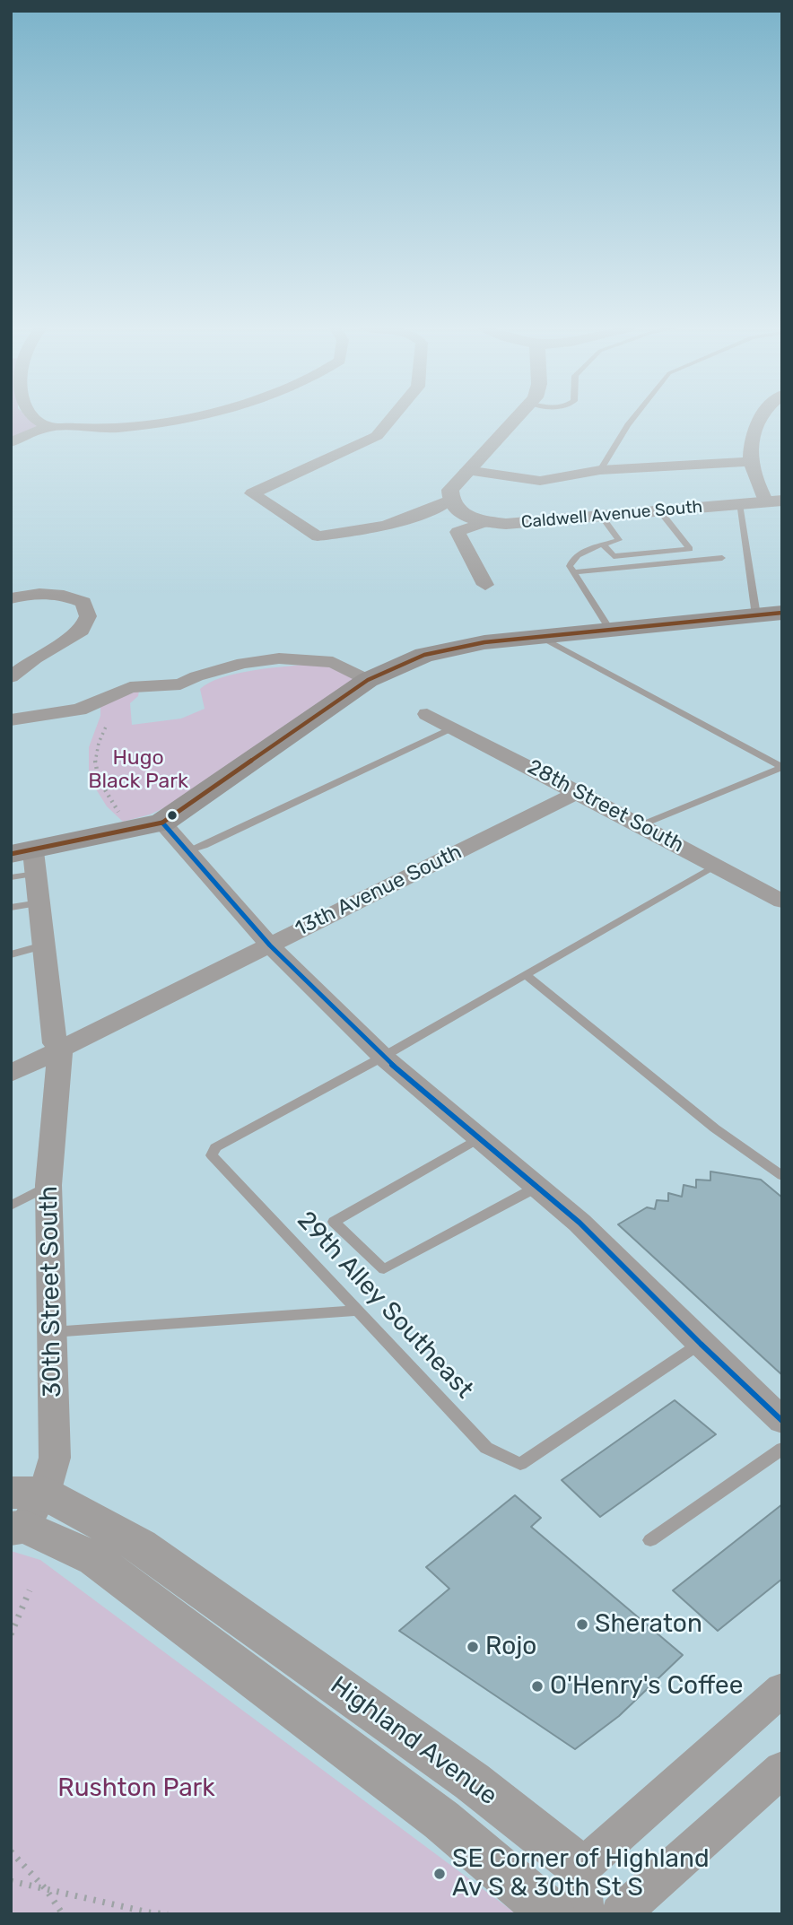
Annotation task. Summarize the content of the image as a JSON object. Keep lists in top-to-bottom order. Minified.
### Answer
{"streets":{"street":["Caldwell Avenue South","28th Street South","13th Avenue South","30th Street South","Highland Avenue"],"lane":["29th Alley Southeast"]},"crossings":[["28th Street South","13th Avenue South"],["13th Avenue South","30th Street South"],["30th Street South","Highland Avenue"]],"parks":["Hugo Black Park","Rushton Park"],"places":["Sheraton","Rojo","O'Henry's Coffee","SE Corner of Highland Av S & 30th St S"]}
